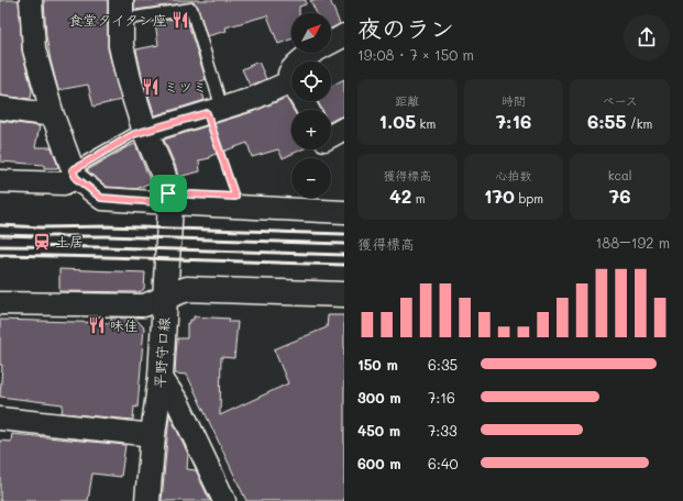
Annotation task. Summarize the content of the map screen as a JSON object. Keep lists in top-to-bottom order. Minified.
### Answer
{"streets":{"main road":["平野守口線"]},"places":{"restaurant":["食堂タイタン座","ミツミ","味佳"],"station":["土居"]},"north":"top right","page":{"heading":["夜のラン","19:08 · 7 × 150 m"],"map_buttons":["+","−"],"stats":[["距離","1.05 km"],["時間","7:16"],["ペース","6:55 /km"],["獲得標高","42 m"],["心拍数","170 bpm"],["kcal","76"]],"chart":["獲得標高","188–192 m"],"list":[{"name":"150 m","note":"6:35"},{"name":"300 m","note":"7:16"},{"name":"450 m","note":"7:33"},{"name":"600 m","note":"6:40"}]}}
